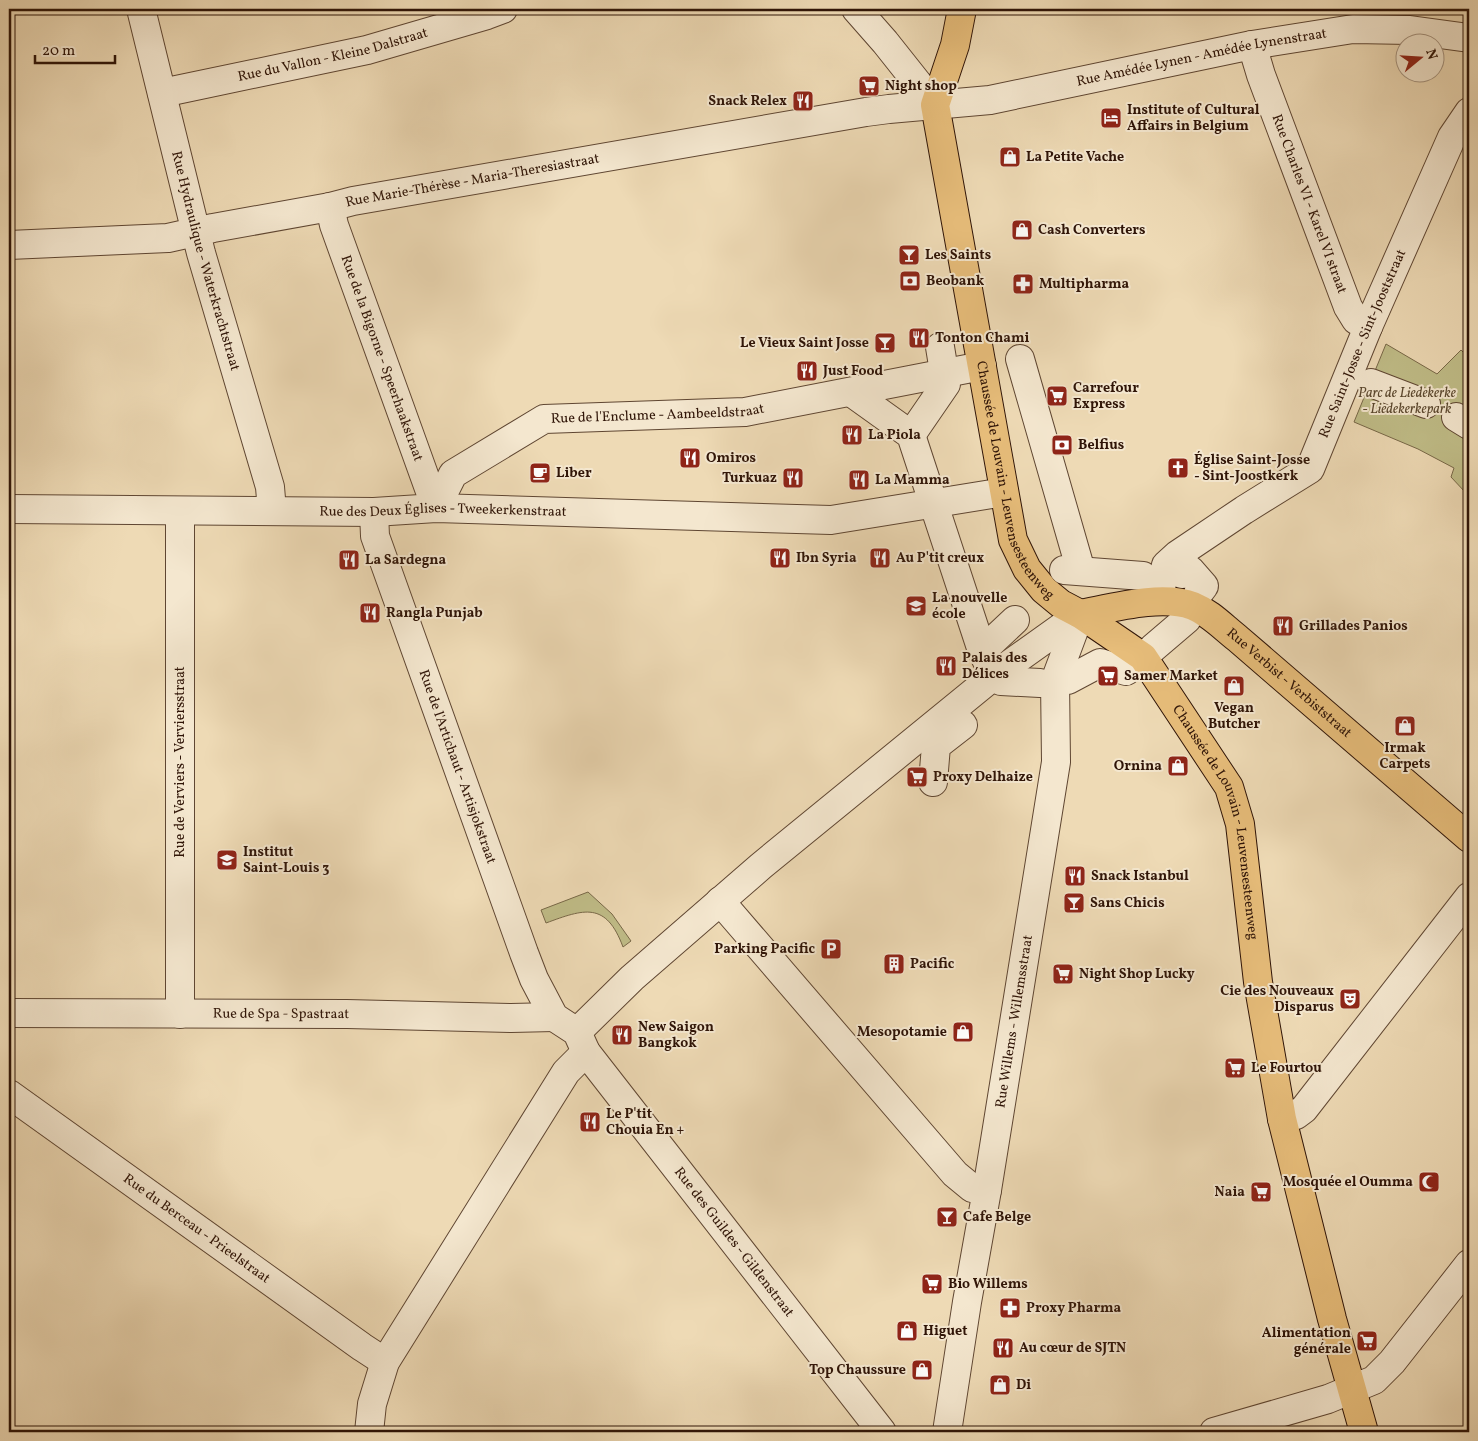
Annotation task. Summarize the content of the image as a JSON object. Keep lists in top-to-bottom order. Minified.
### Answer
{"streets":{"main road":["Chaussée de Louvain - Leuvensesteenweg","Rue Verbist - Verbiststraat"],"street":["Rue du Vallon - Kleine Dalstraat","Rue Amédée Lynen - Amédée Lynenstraat","Rue Marie-Thérèse - Maria-Theresiastraat","Rue Charles VI - Karel VI straat","Rue Hydraulique - Waterkrachtstraat","Rue Saint-Josse - Sint-Jooststraat","Rue de la Bigorne - Speerhaakstraat","Rue de l'Enclume - Aambeeldstraat","Rue des Deux Églises - Tweekerkenstraat","Rue de Verviers - Verviersstraat","Rue de l'Artichaut - Artisjokstraat","Rue de Spa - Spastraat","Rue Willems - Willemsstraat","Rue du Berceau - Prieelstraat","Rue des Guildes - Gildenstraat"]},"crossings":[["Rue du Vallon - Kleine Dalstraat","Rue Hydraulique - Waterkrachtstraat"],["Rue Amédée Lynen - Amédée Lynenstraat","Rue Marie-Thérèse - Maria-Theresiastraat"],["Rue Amédée Lynen - Amédée Lynenstraat","Rue Charles VI - Karel VI straat"],["Rue Amédée Lynen - Amédée Lynenstraat","Chaussée de Louvain - Leuvensesteenweg"],["Rue Marie-Thérèse - Maria-Theresiastraat","Rue Hydraulique - Waterkrachtstraat"],["Rue Marie-Thérèse - Maria-Theresiastraat","Rue de la Bigorne - Speerhaakstraat"],["Rue Marie-Thérèse - Maria-Theresiastraat","Chaussée de Louvain - Leuvensesteenweg"],["Rue Charles VI - Karel VI straat","Rue Saint-Josse - Sint-Jooststraat"],["Rue Hydraulique - Waterkrachtstraat","Rue des Deux Églises - Tweekerkenstraat"],["Rue Saint-Josse - Sint-Jooststraat","Rue Verbist - Verbiststraat"],["Rue de la Bigorne - Speerhaakstraat","Rue de l'Enclume - Aambeeldstraat"],["Rue de la Bigorne - Speerhaakstraat","Rue des Deux Églises - Tweekerkenstraat"],["Rue de l'Enclume - Aambeeldstraat","Chaussée de Louvain - Leuvensesteenweg"],["Rue de l'Enclume - Aambeeldstraat","Rue des Deux Églises - Tweekerkenstraat"],["Chaussée de Louvain - Leuvensesteenweg","Rue des Deux Églises - Tweekerkenstraat"],["Chaussée de Louvain - Leuvensesteenweg","Rue Verbist - Verbiststraat"],["Chaussée de Louvain - Leuvensesteenweg","Rue Willems - Willemsstraat"],["Rue des Deux Églises - Tweekerkenstraat","Rue de Verviers - Verviersstraat"],["Rue des Deux Églises - Tweekerkenstraat","Rue de l'Artichaut - Artisjokstraat"],["Rue Verbist - Verbiststraat","Rue Willems - Willemsstraat"],["Rue de Verviers - Verviersstraat","Rue de Spa - Spastraat"],["Rue de l'Artichaut - Artisjokstraat","Rue de Spa - Spastraat"],["Rue de l'Artichaut - Artisjokstraat","Rue des Guildes - Gildenstraat"],["Rue de Spa - Spastraat","Rue des Guildes - Gildenstraat"]],"parks":["Parc de Liedekerke - Liedekerkepark"],"places":{"supermarket":["Night shop","Carrefour Express","Samer Market","Proxy Delhaize","Night Shop Lucky","Le Fourtou","Naia","Bio Willems","Alimentation générale"],"restaurant":["Snack Relex","Tonton Chami","Just Food","La Piola","Omiros","Turkuaz","La Mamma","Ibn Syria","Au P'tit creux","La Sardegna","Rangla Punjab","Grillades Panios","Palais des Délices","Snack Istanbul","New Saigon Bangkok","Le P'tit Chouia En +","Au cœur de SJTN"],"hotel":["Institute of Cultural Affairs in Belgium"],"shop":["La Petite Vache","Cash Converters","Vegan Butcher","Irmak Carpets","Ornina","Mesopotamie","Higuet","Top Chaussure","Di"],"bar":["Les Saints","Le Vieux Saint Josse","Sans Chicis","Cafe Belge"],"bank":["Beobank","Belfius"],"pharmacy":["Multipharma","Proxy Pharma"],"church":["Église Saint-Josse - Sint-Joostkerk"],"cafe":["Liber"],"school or university":["La nouvelle école","Institut Saint-Louis 3"],"parking":["Parking Pacific"],"building":["Pacific"],"theatre":["Cie des Nouveaux Disparus"],"mosque":["Mosquée el Oumma"]},"scale_bar":"20 m","north":"right"}
